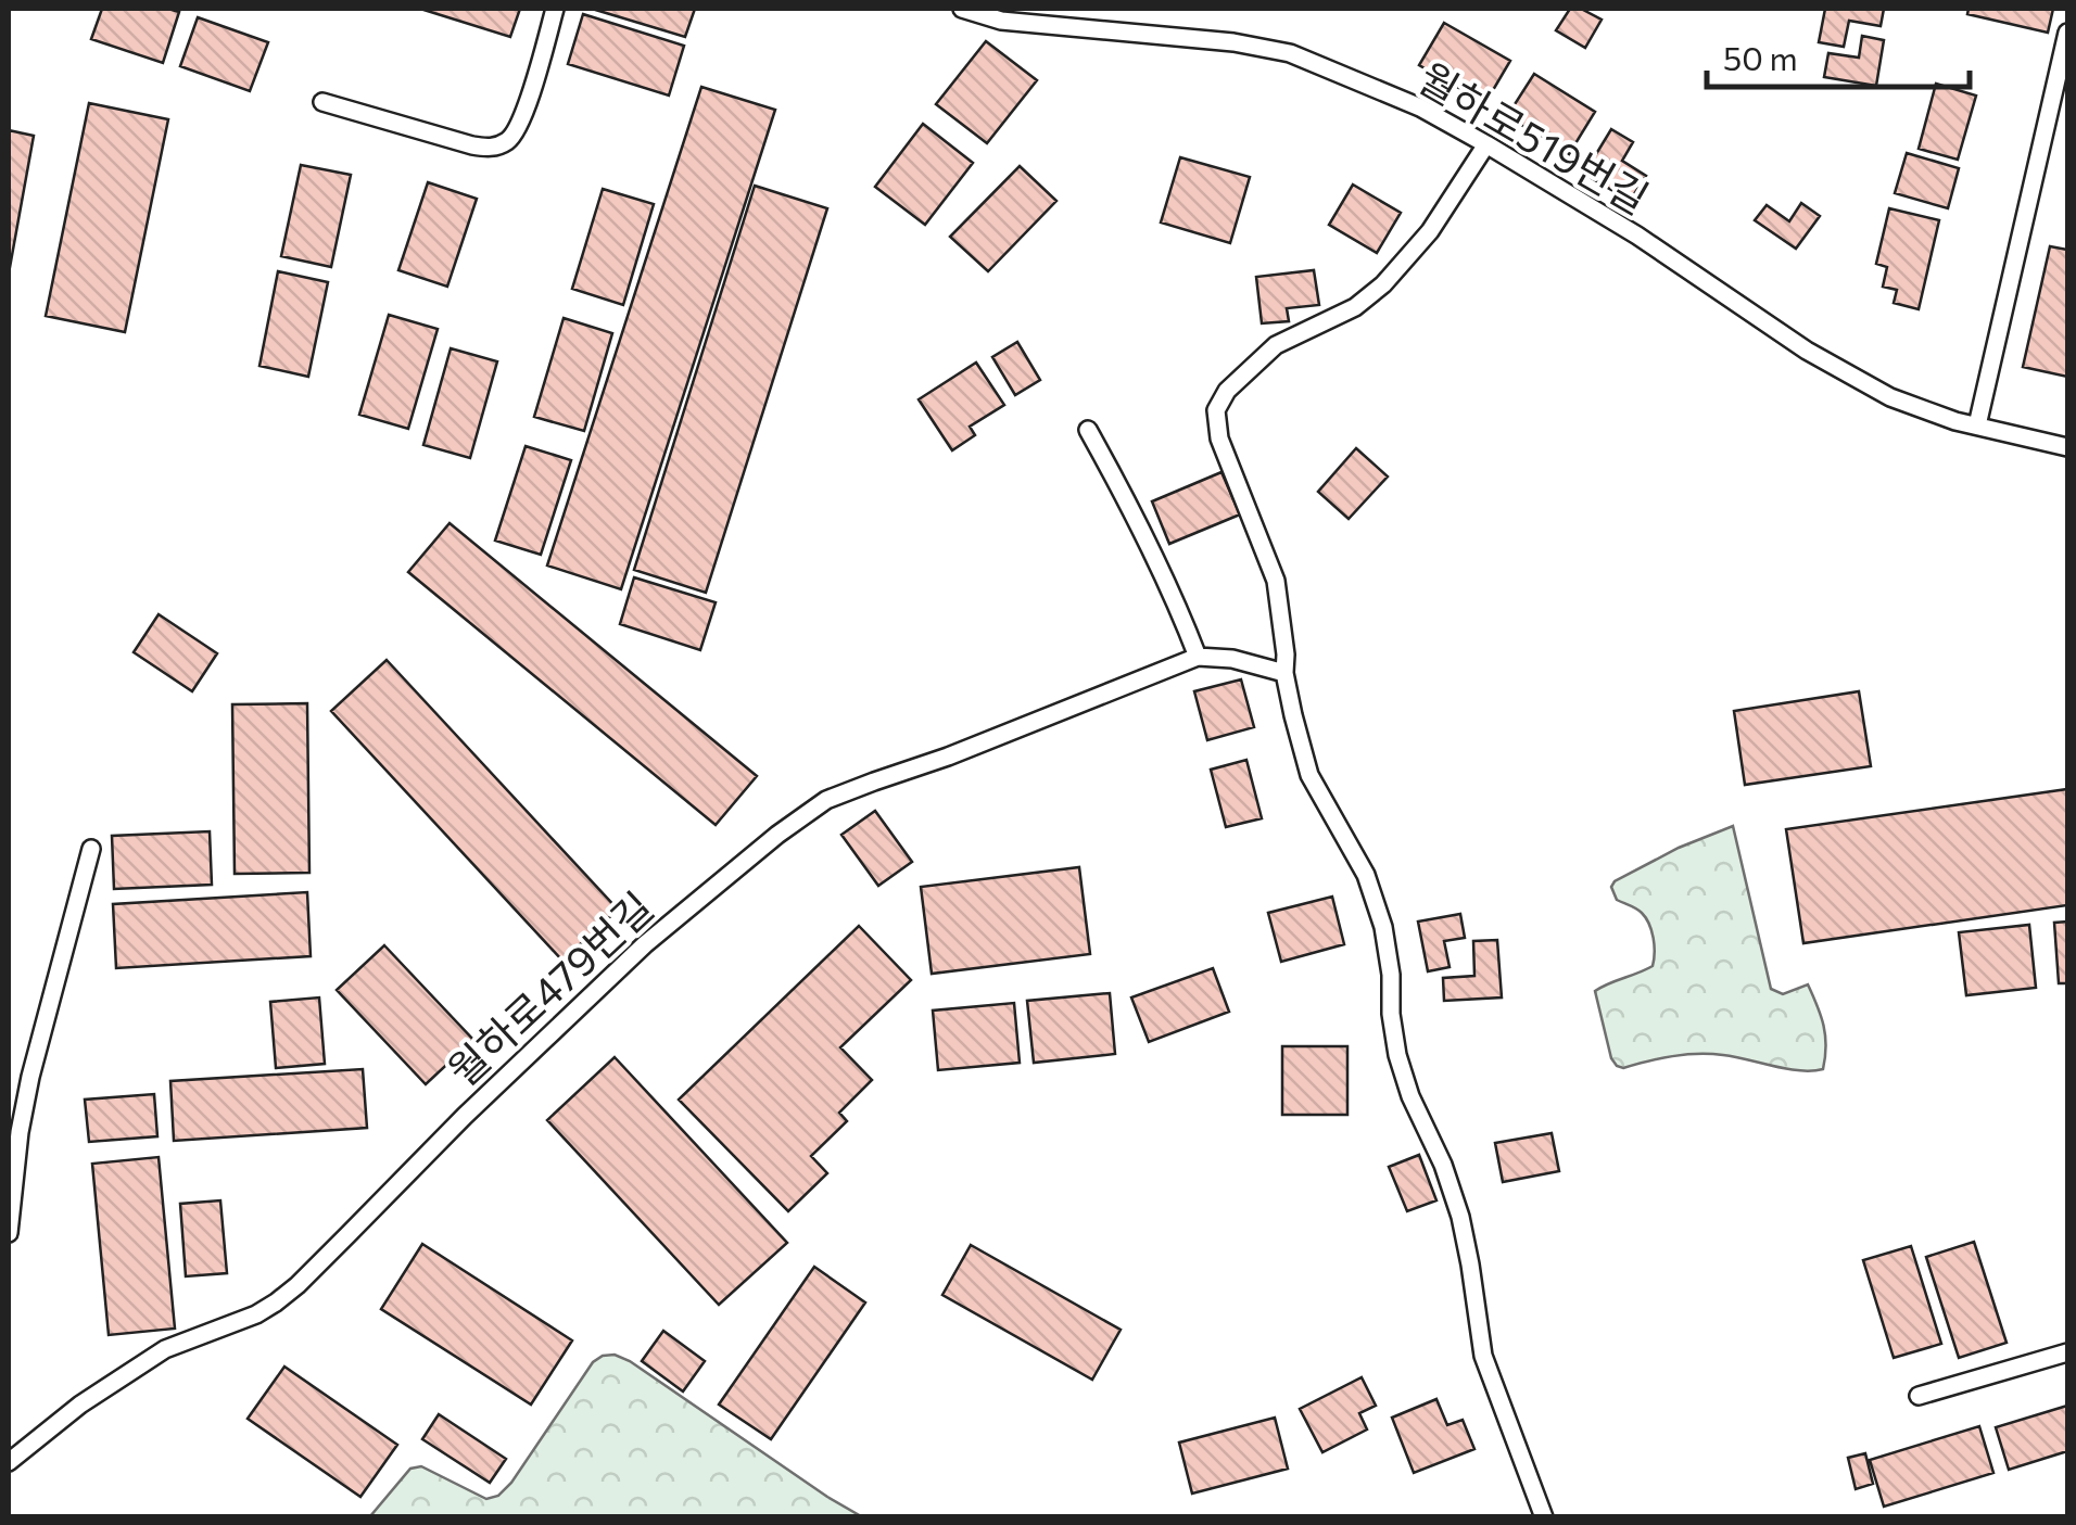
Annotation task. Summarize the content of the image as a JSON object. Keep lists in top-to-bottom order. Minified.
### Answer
{"streets":{"lane":["월하로519번길","월하로479번길"]},"scale_bar":"50 m"}
